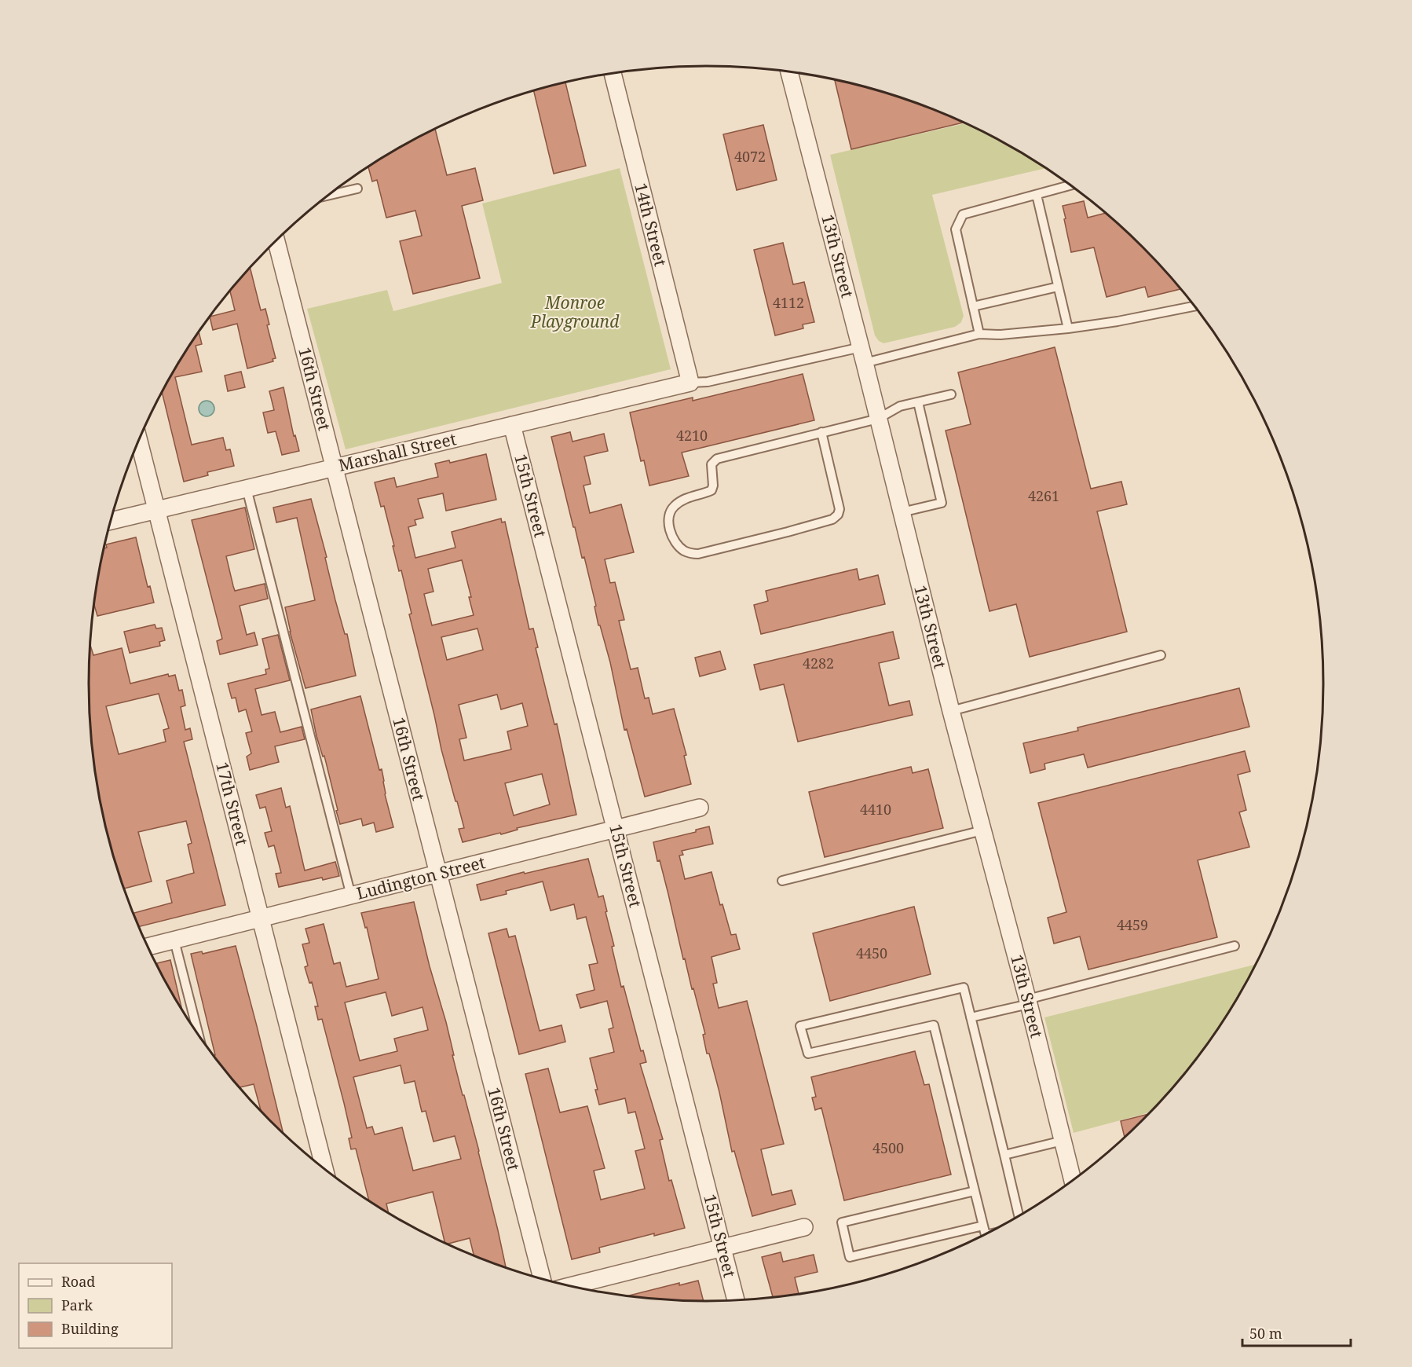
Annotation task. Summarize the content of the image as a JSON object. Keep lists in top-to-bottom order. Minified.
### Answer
{"streets":{"street":["14th Street","13th Street","16th Street","Marshall Street","15th Street","17th Street","Ludington Street"]},"crossings":[["14th Street","Marshall Street"],["16th Street","Marshall Street"],["16th Street","Ludington Street"],["Marshall Street","15th Street"],["Marshall Street","17th Street"],["15th Street","Ludington Street"],["17th Street","Ludington Street"]],"parks":["Monroe Playground"],"house_numbers":["4072","4112","4210","4261","4282","4410","4459","4450","4500"],"legend":["Road","Park","Building"],"scale_bar":"50 m"}
